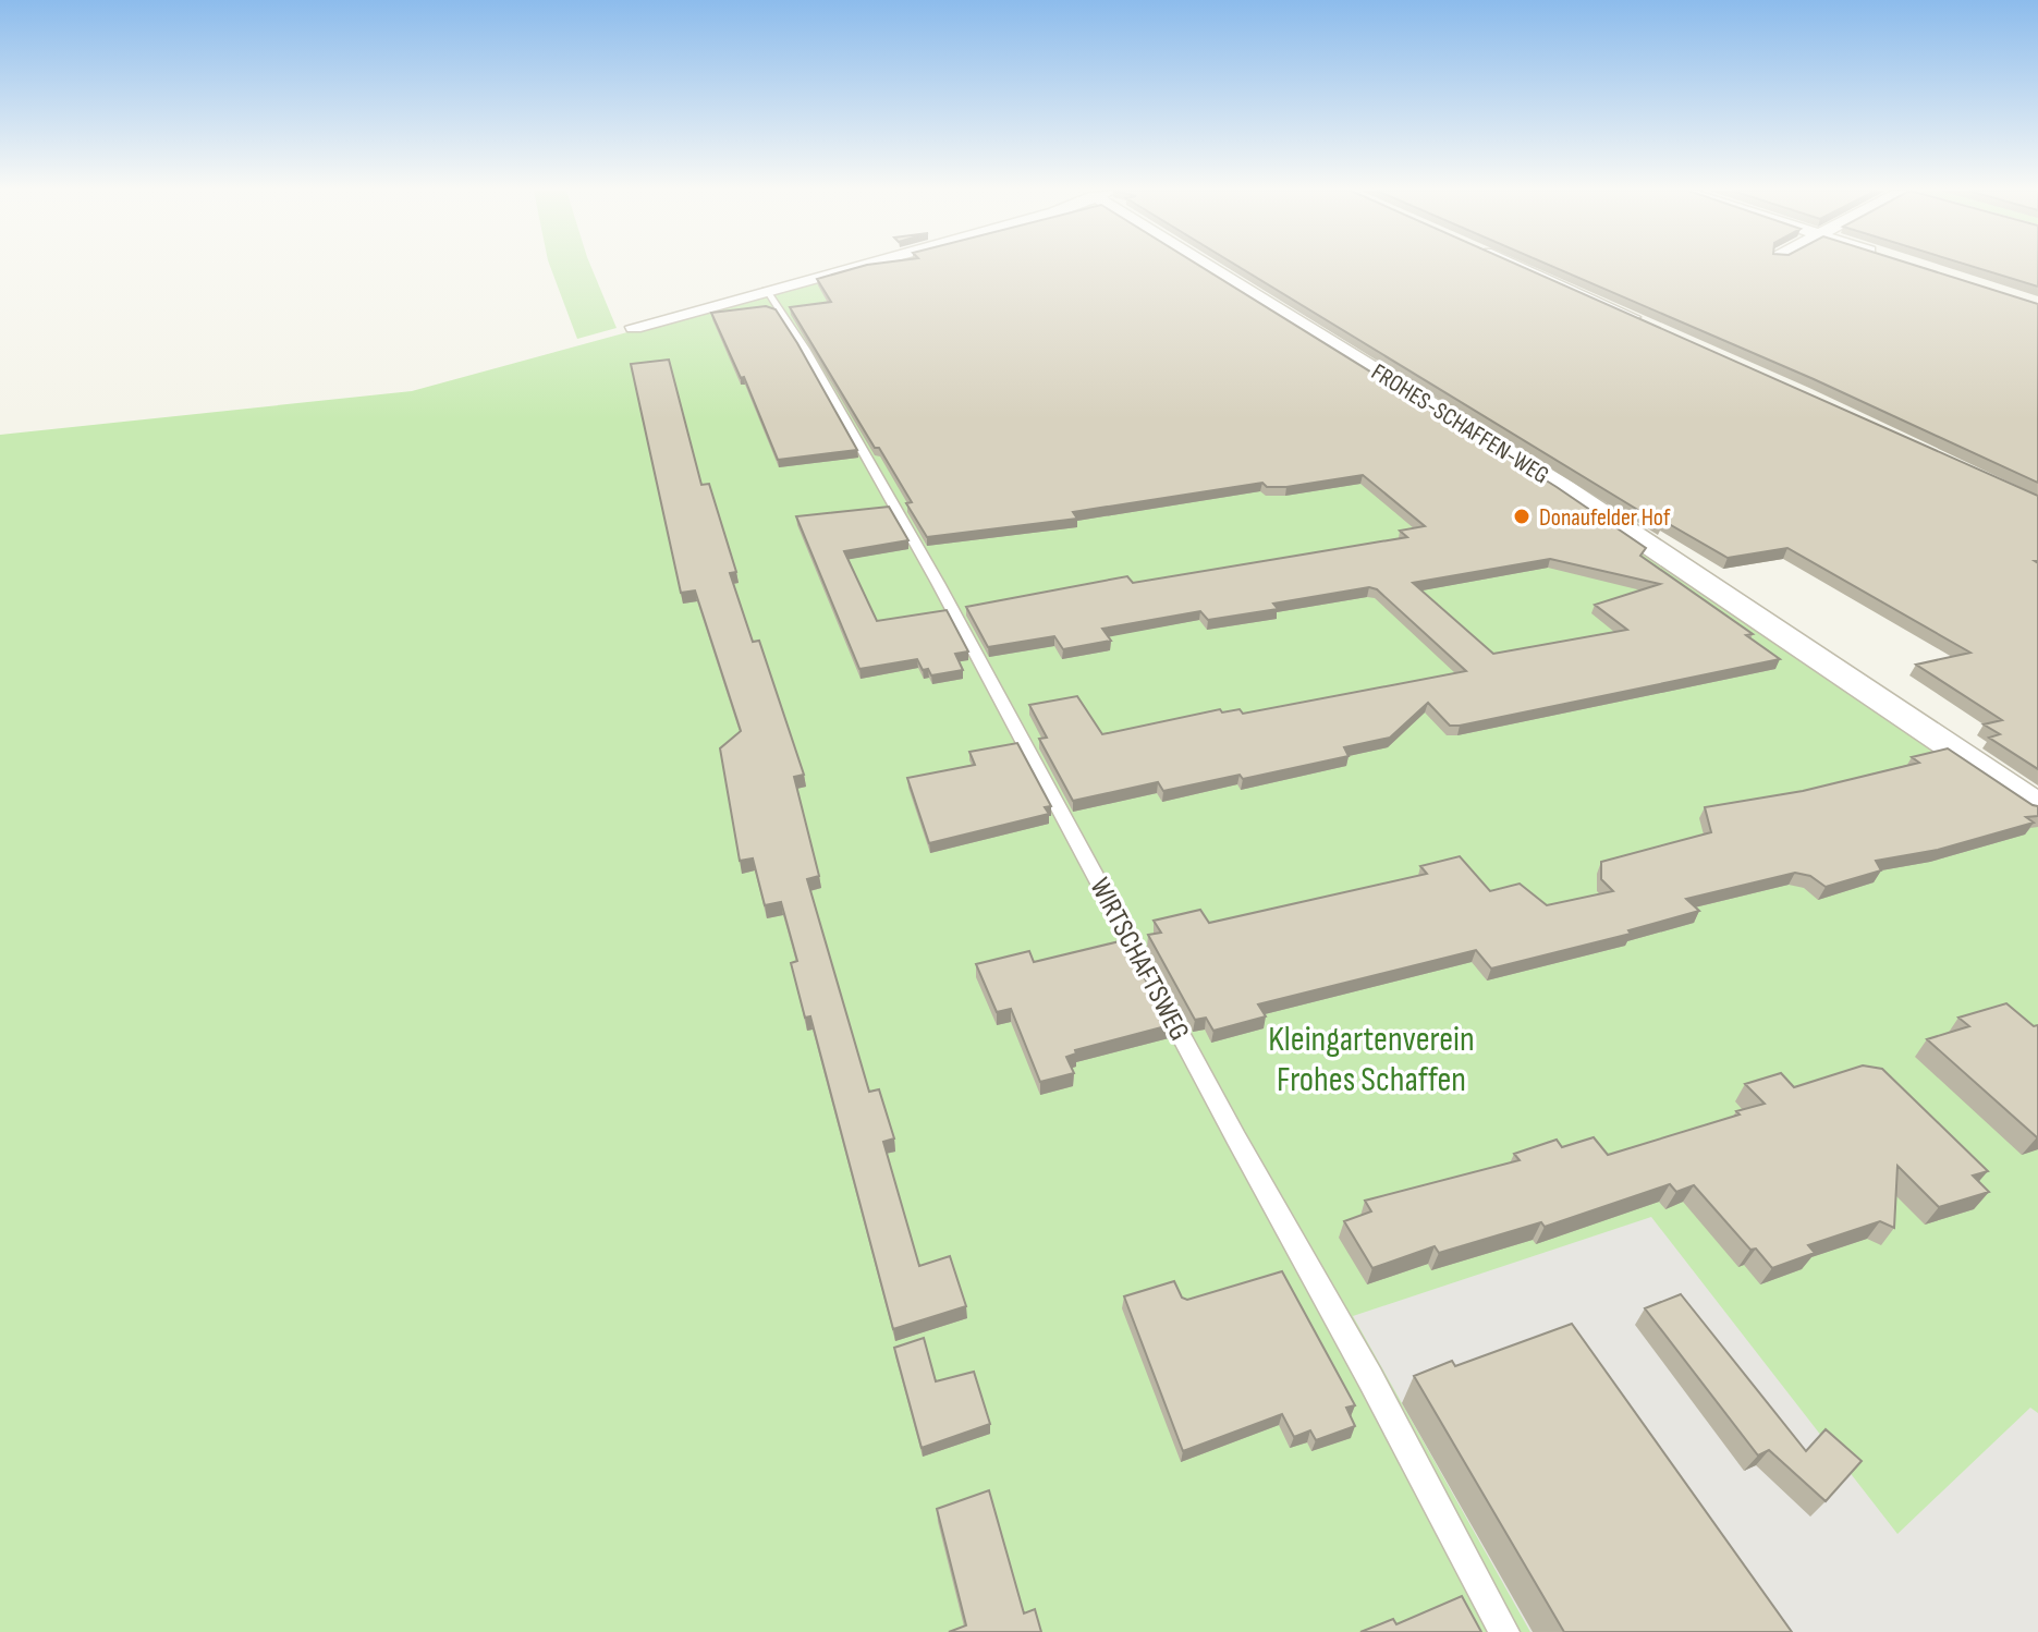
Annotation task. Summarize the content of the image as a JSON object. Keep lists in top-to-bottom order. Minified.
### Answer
{"streets":{"street":["FROHES-SCHAFFEN-WEG"],"lane":["WIRTSCHAFTSWEG"]},"parks":["Kleingartenverein Frohes Schaffen"],"places":["Donaufelder Hof"]}
